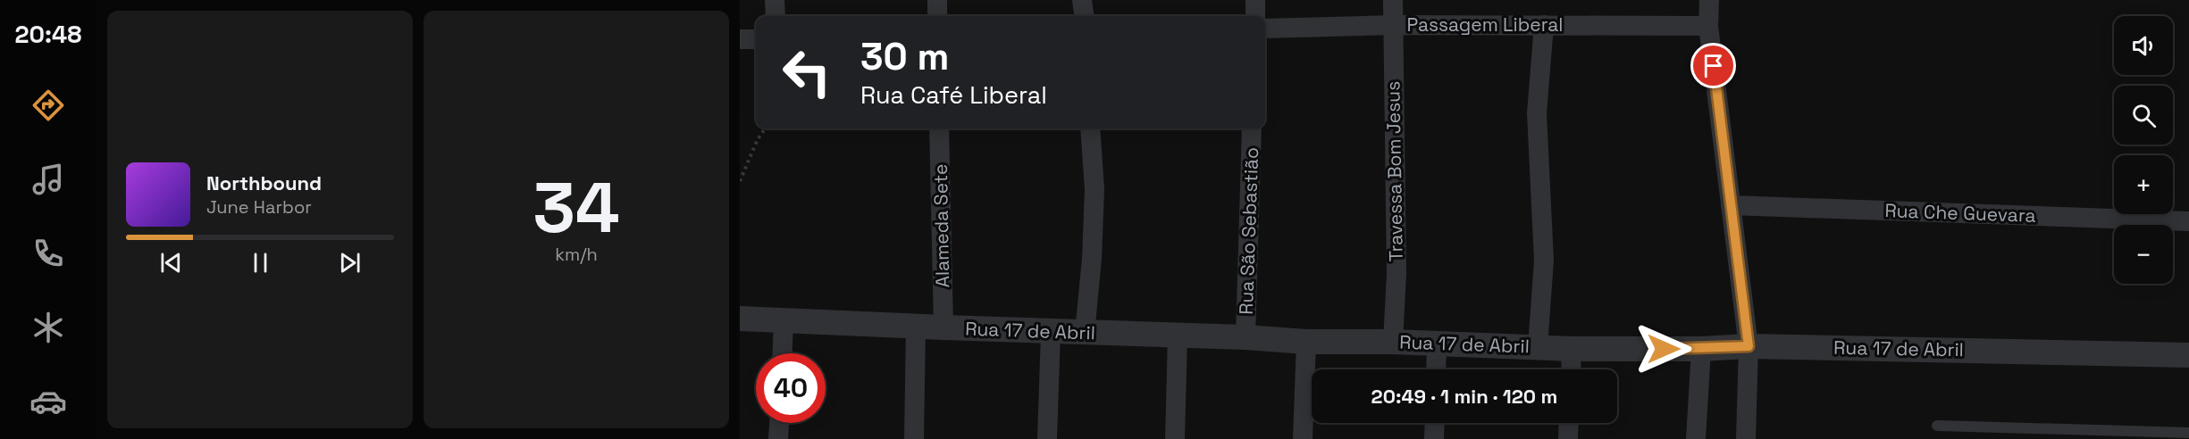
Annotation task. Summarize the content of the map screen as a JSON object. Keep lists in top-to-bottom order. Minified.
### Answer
{"streets":{"street":["Passagem Liberal","Travessa Bom Jesus","Rua Che Guevara","Alameda Sete","Rua São Sebastião","Rua 17 de Abril"]},"crossings":[["Passagem Liberal","Travessa Bom Jesus"],["Travessa Bom Jesus","Rua 17 de Abril"],["Alameda Sete","Rua 17 de Abril"],["Rua São Sebastião","Rua 17 de Abril"]],"page":{"tabs":"20:48","tile":["34","km/h"],"map_buttons":["+","−"],"turn":["30 m","Rua Café Liberal"],"song":["Northbound","June Harbor"],"limit":"40","trip":"20:49 · 1 min · 120 m"}}
